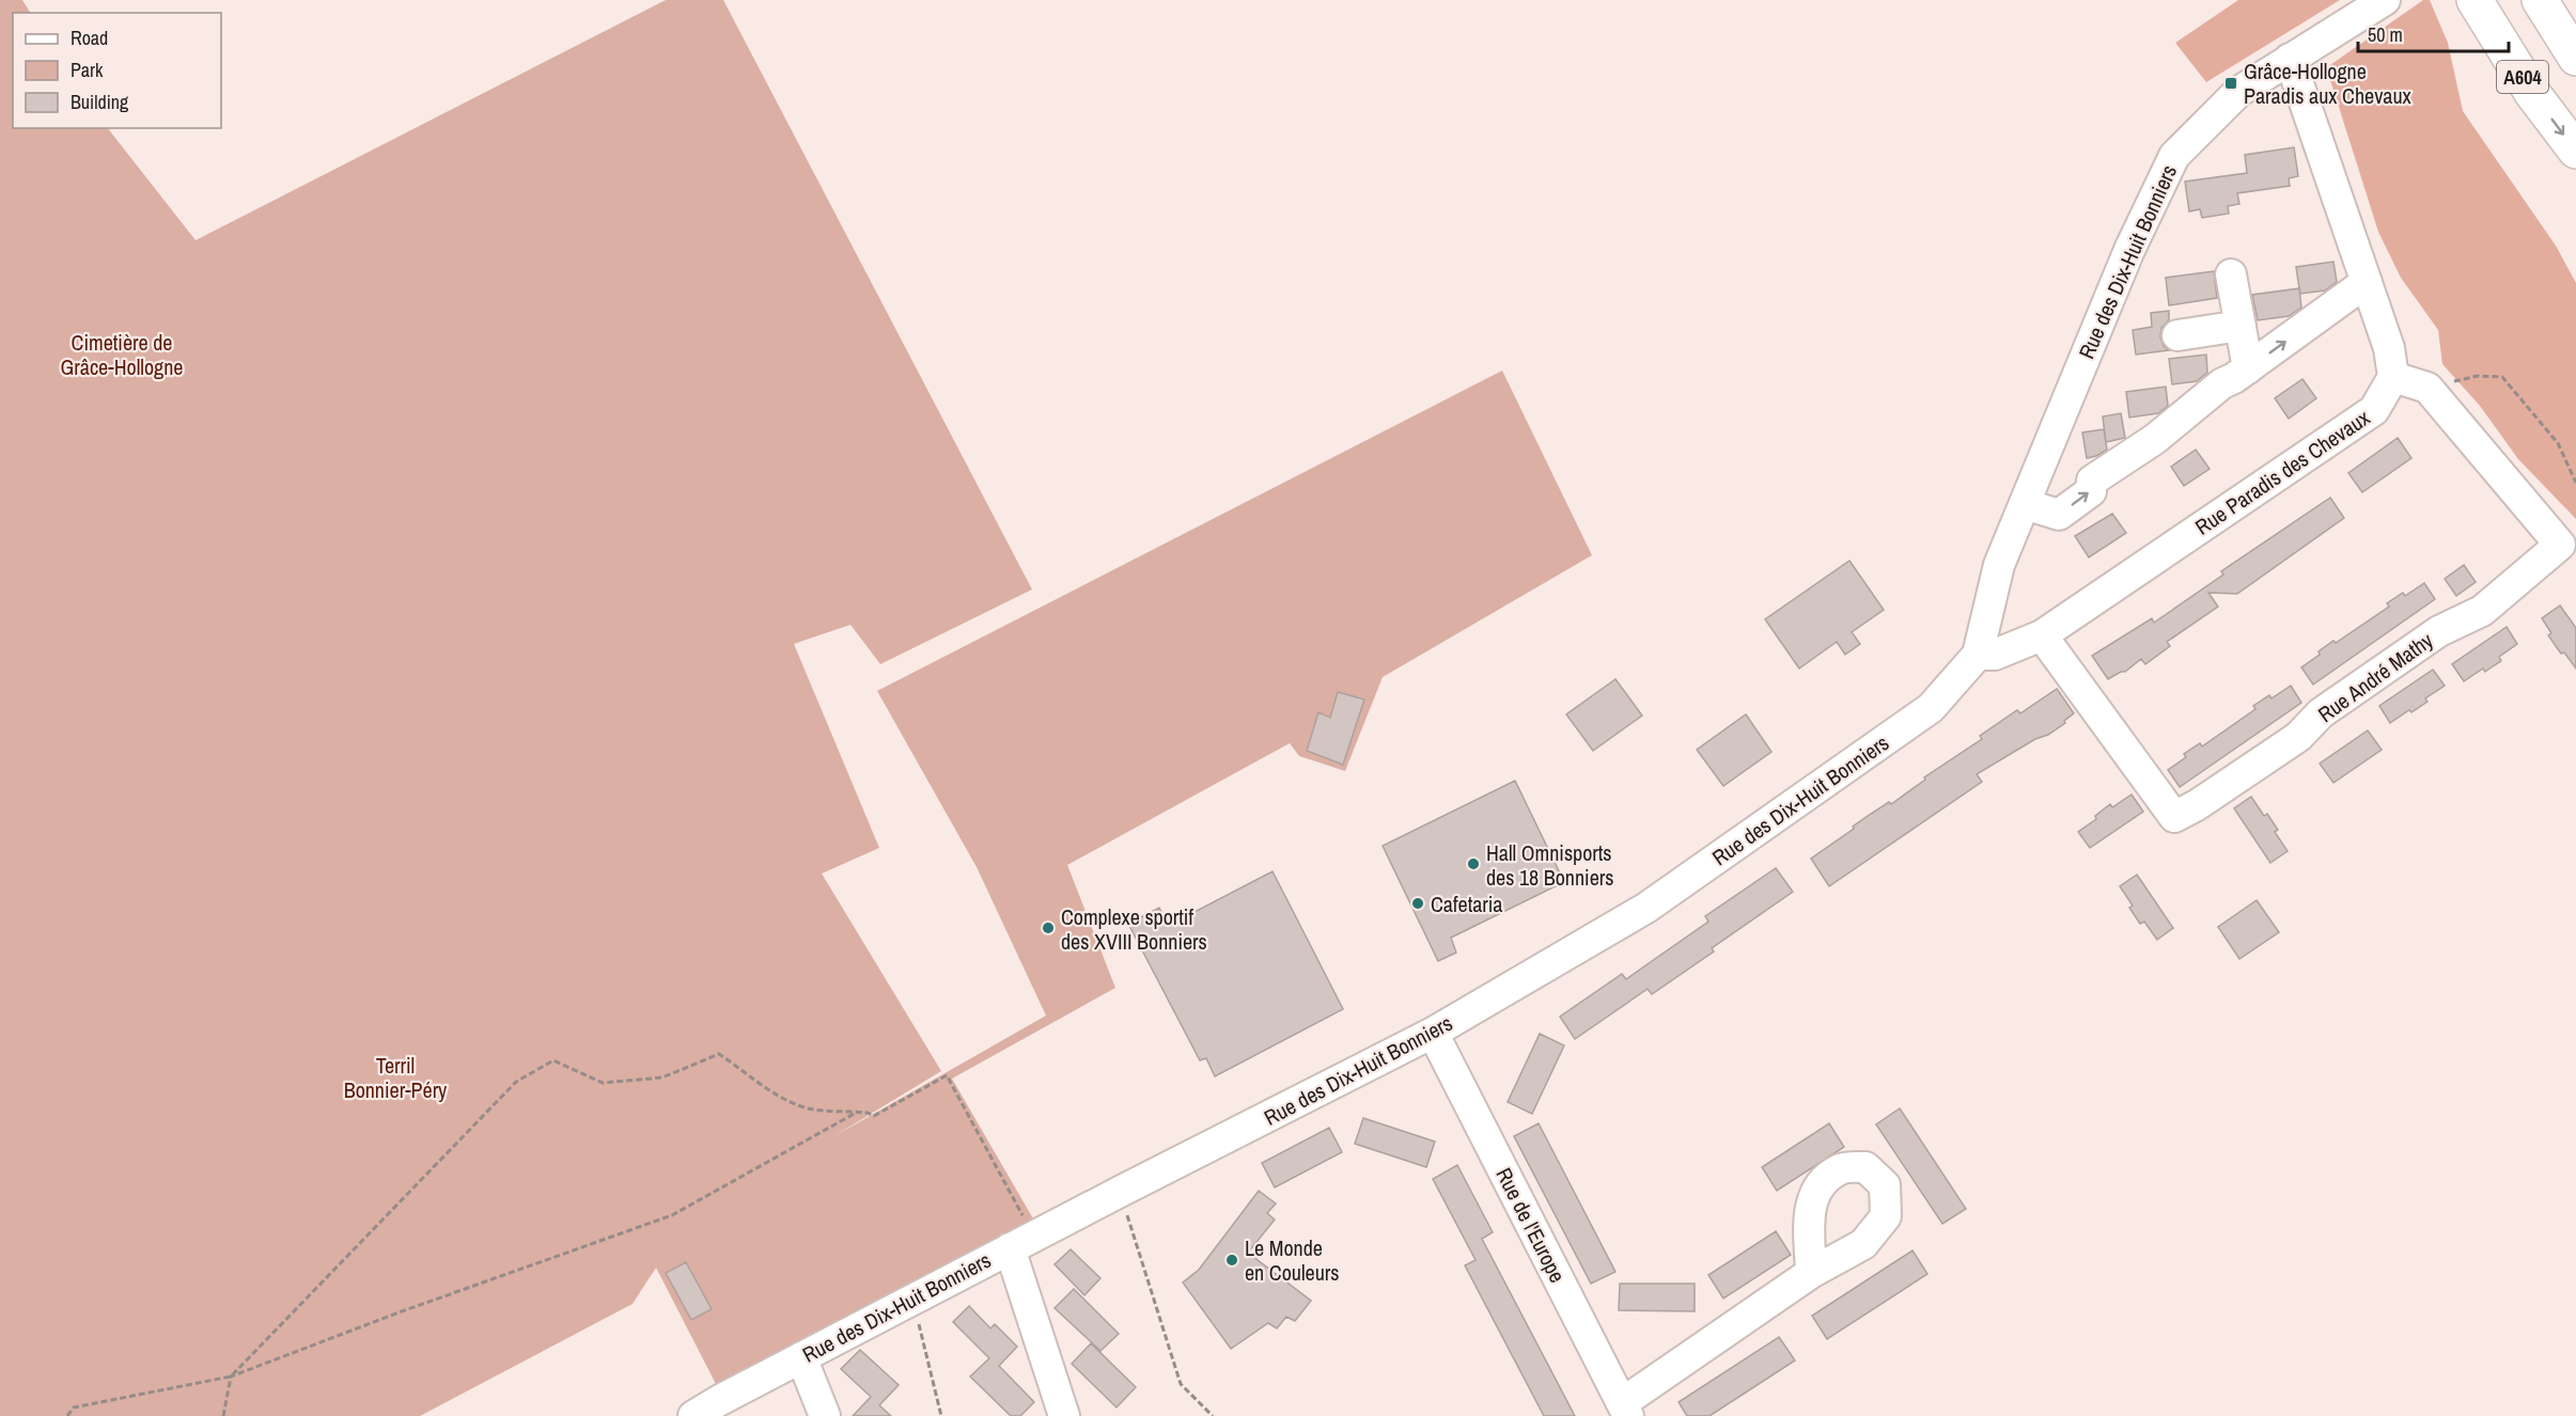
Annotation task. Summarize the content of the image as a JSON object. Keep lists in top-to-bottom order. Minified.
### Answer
{"streets":{"highway":["A604"],"street":["Rue des Dix-Huit Bonniers","Rue Paradis des Chevaux","Rue André Mathy","Rue de l'Europe"]},"crossings":[["Rue des Dix-Huit Bonniers","Rue de l'Europe"],["Rue Paradis des Chevaux","Rue André Mathy"]],"parks":["Cimetière de Grâce-Hollogne","Terril Bonnier-Péry"],"places":{"transit":["Grâce-Hollogne Paradis aux Chevaux"],"other":["Hall Omnisports des 18 Bonniers","Cafetaria","Complexe sportif des XVIII Bonniers","Le Monde en Couleurs"]},"legend":["Road","Park","Building"],"scale_bar":"50 m"}
